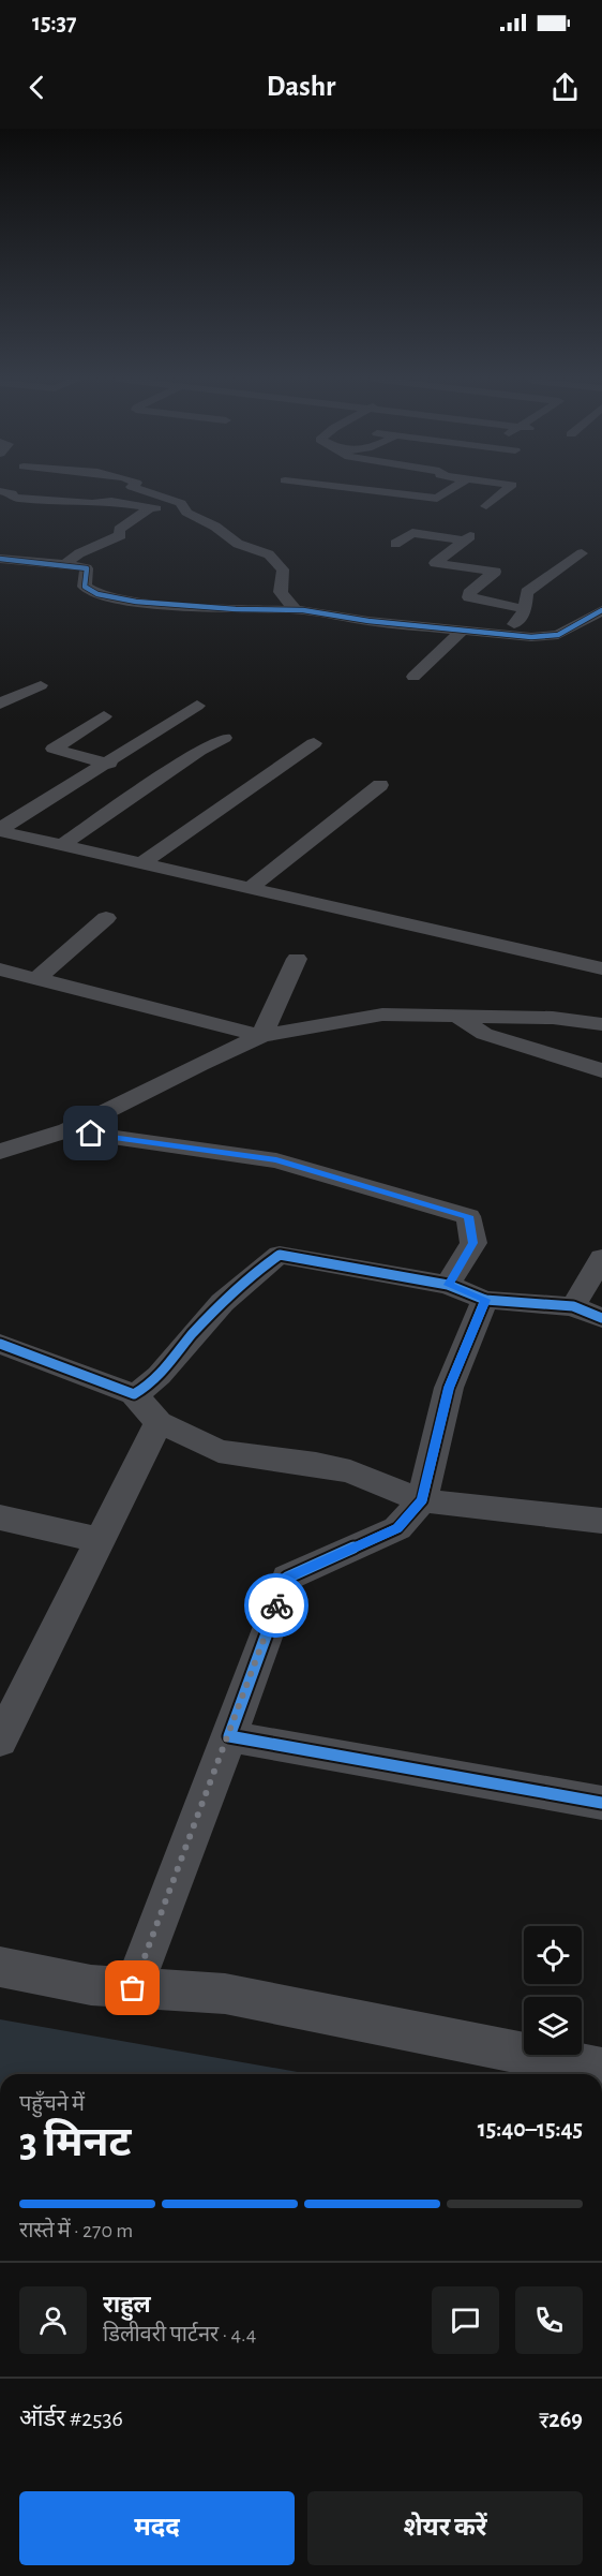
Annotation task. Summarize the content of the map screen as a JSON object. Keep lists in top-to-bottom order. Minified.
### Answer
{"page":{"status":"15:37","header":"Dashr","heading":["3 मिनट","पहुँचने में","15:40–15:45"],"panel":["राहुल","डिलीवरी पार्टनर · 4.4","ऑर्डर #2536","₹269"],"bar":"रास्ते में · 270 m","buttons":["मदद","शेयर करें"]}}
